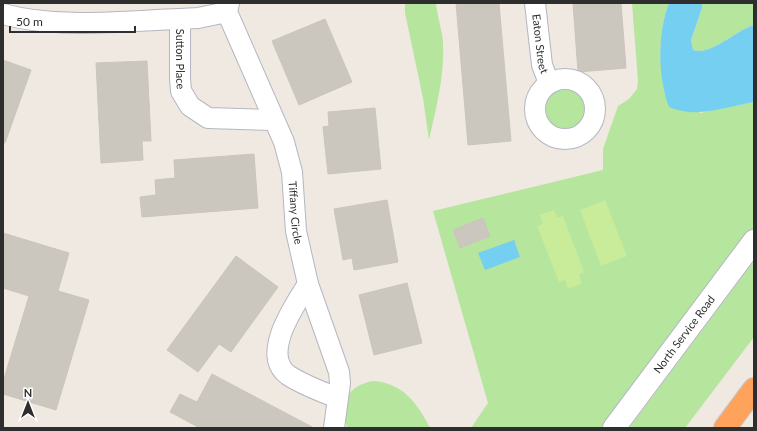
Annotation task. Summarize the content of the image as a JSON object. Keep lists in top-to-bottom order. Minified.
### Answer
{"streets":{"main road":["North Service Road"],"street":["Eaton Street","Sutton Place","Tiffany Circle"]},"crossings":[["Sutton Place","Tiffany Circle"]],"scale_bar":"50 m","north":"top"}
